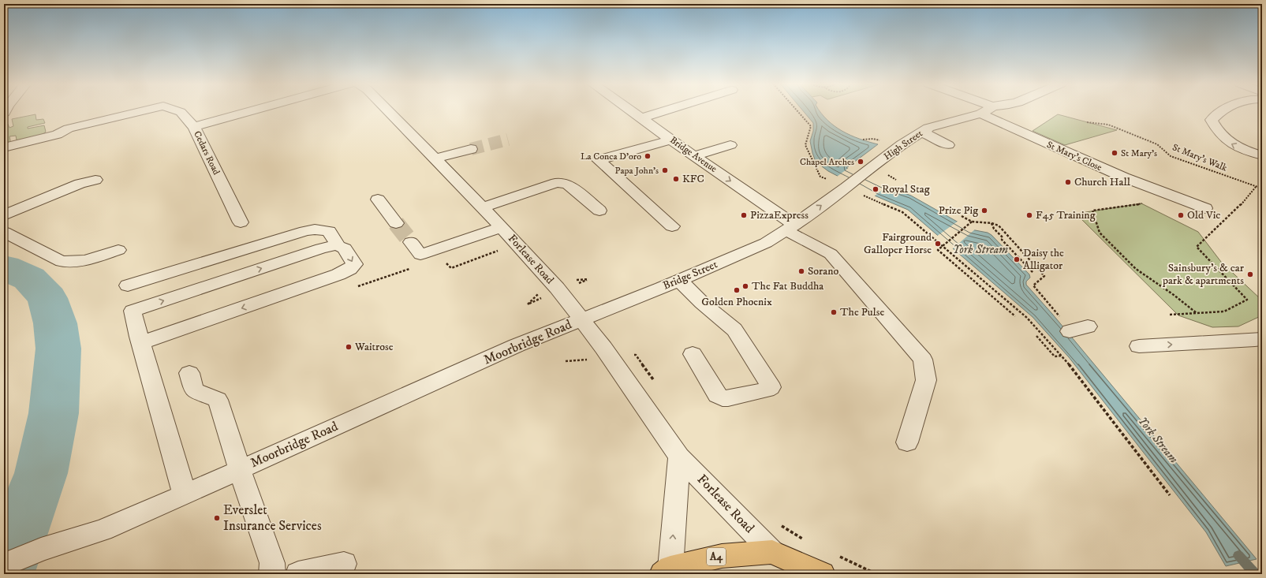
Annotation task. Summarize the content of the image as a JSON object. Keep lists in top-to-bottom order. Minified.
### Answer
{"streets":{"main road":["A4"],"street":["High Street","Cedars Road","Bridge Avenue","St Mary's Close","Forlease Road","Bridge Street","Moorbridge Road"],"path":["St Mary's Walk"]},"crossings":[["High Street","Bridge Avenue"],["High Street","St Mary's Close"],["High Street","Bridge Street"],["Bridge Avenue","Bridge Street"],["Forlease Road","Bridge Street"],["Forlease Road","Moorbridge Road"],["Forlease Road","A4"],["Bridge Street","Moorbridge Road"]],"water":["York Stream"],"places":["St Mary's","La Conca D'oro","Chapel Arches","Papa John's","KFC","Church Hall","Royal Stag","Prize Pig","PizzaExpress","F45 Training","Old Vic","Fairground Galloper Horse","Daisy the Alligator","Sorano","Sainsbury's & car park & apartments","The Fat Buddha","Golden Phoenix","The Pulse","Waitrose","Everslet Insurance Services"]}
